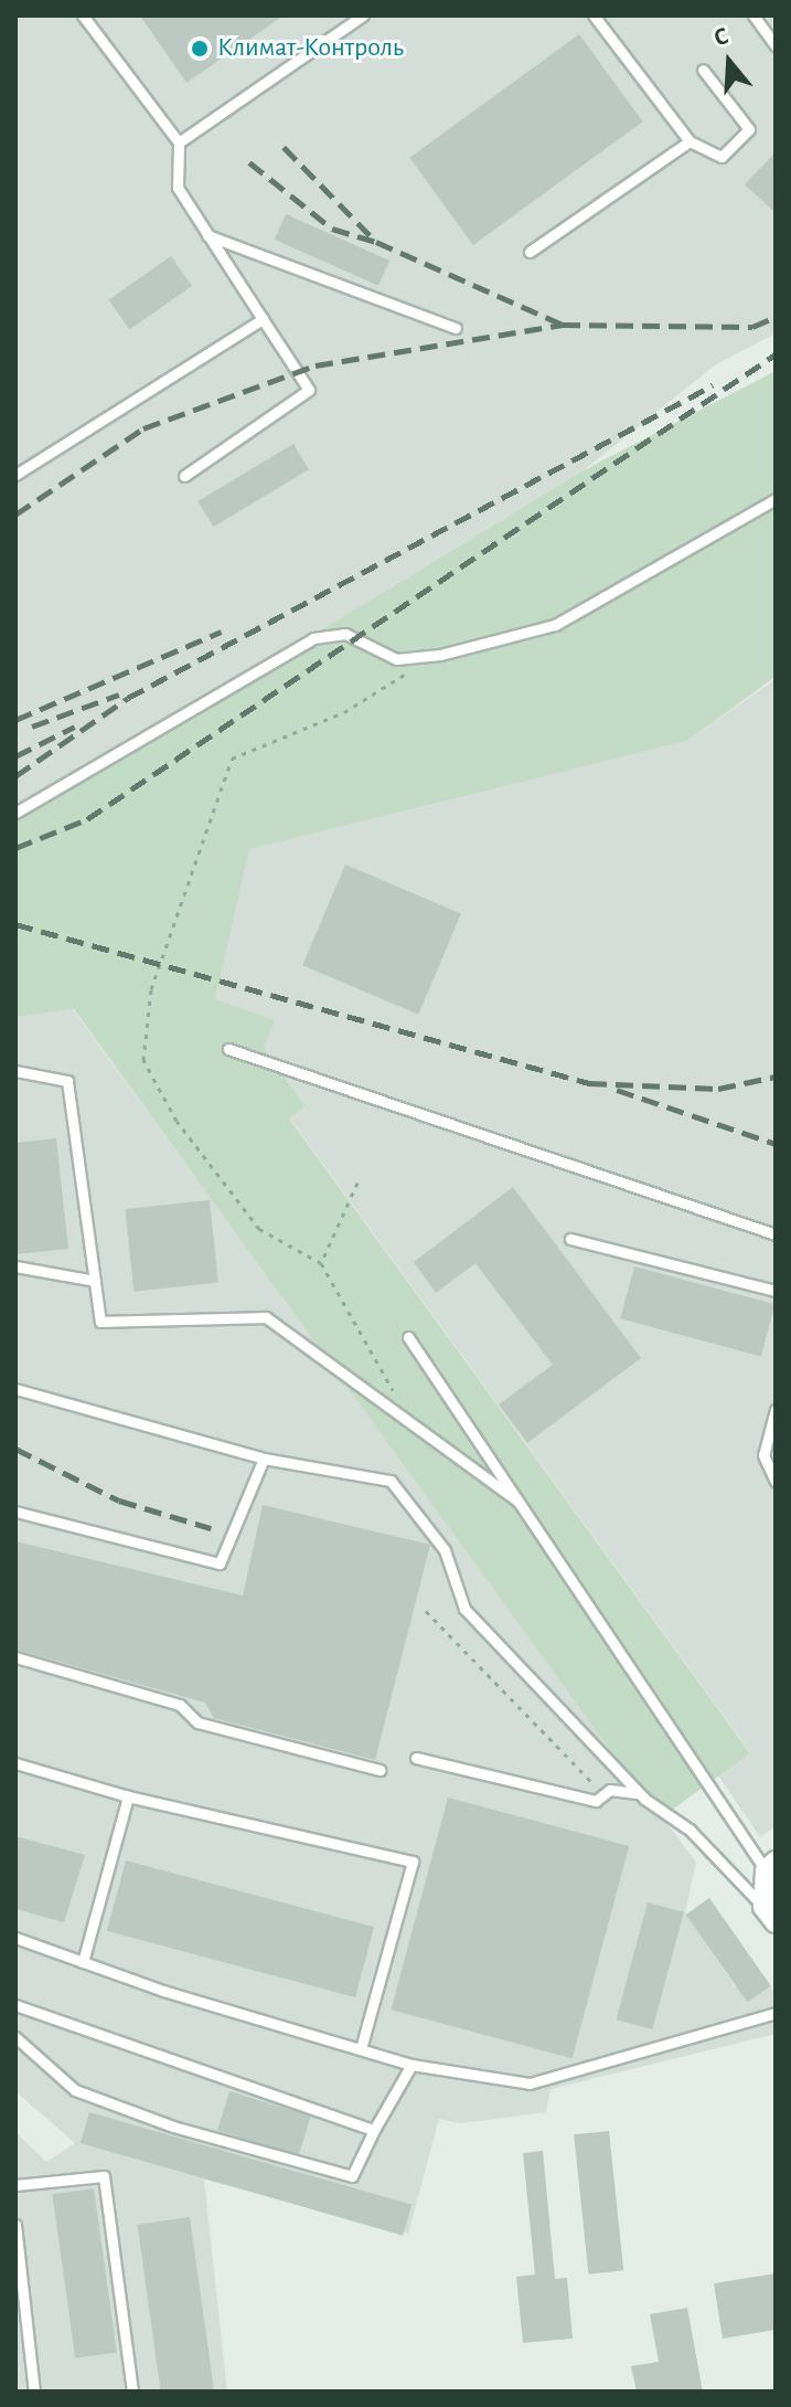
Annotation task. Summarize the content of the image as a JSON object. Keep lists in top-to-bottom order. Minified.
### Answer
{"places":["Климат-Контроль"],"north":"top"}
